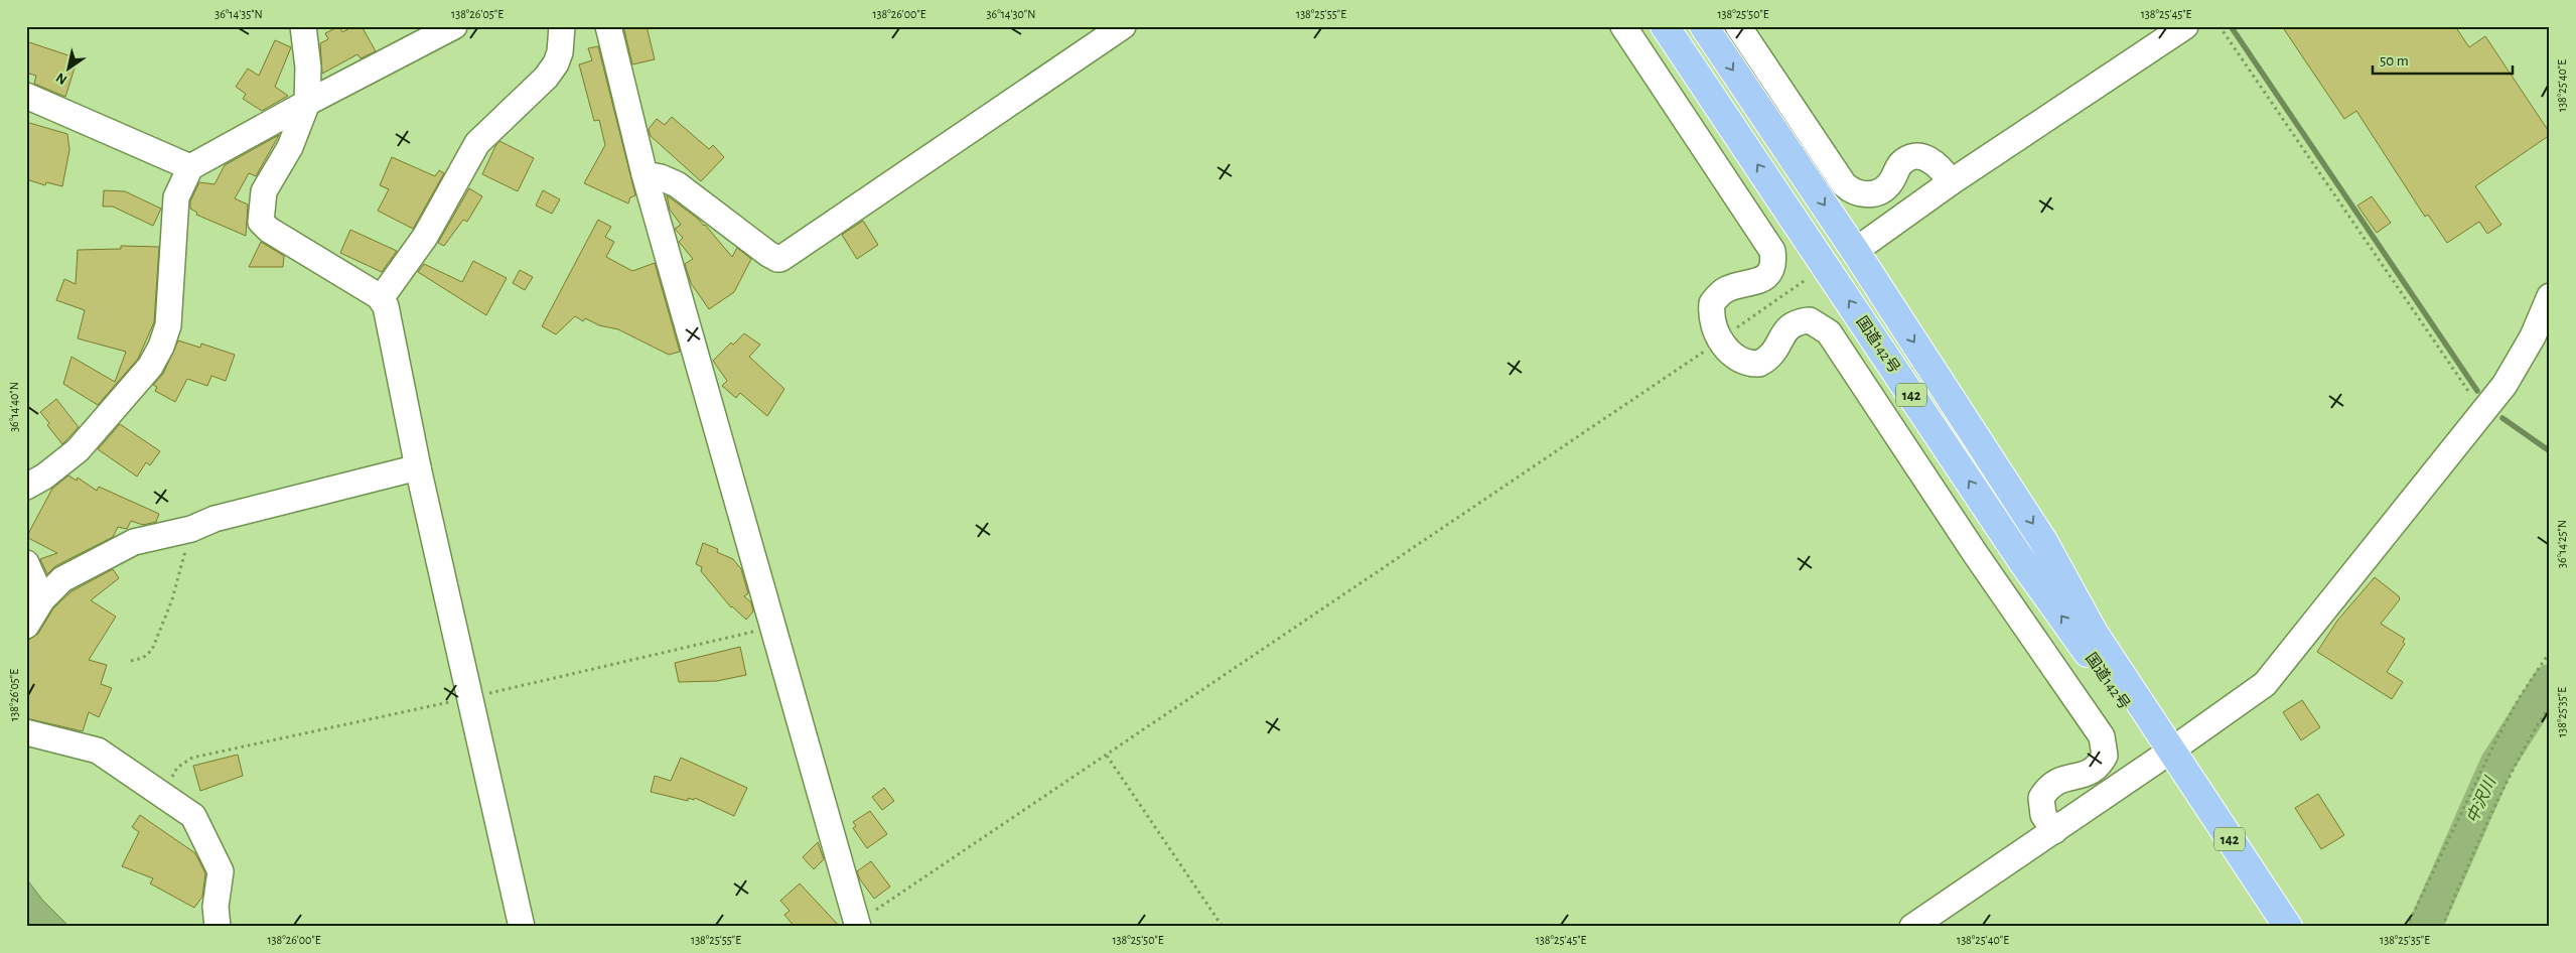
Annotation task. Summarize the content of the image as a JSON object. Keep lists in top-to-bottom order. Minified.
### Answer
{"streets":{"highway":["国道142号","142"]},"water":["中沢川"],"scale_bar":"50 m","north":"bottom left","coordinates":["36°14'35\"N","138°26'05\"E","138°26'00\"E","36°14'30\"N","138°25'55\"E","138°25'50\"E","138°25'45\"E","138°25'40\"E","36°14'40\"N","36°14'25\"N","138°25'35\"E"]}
